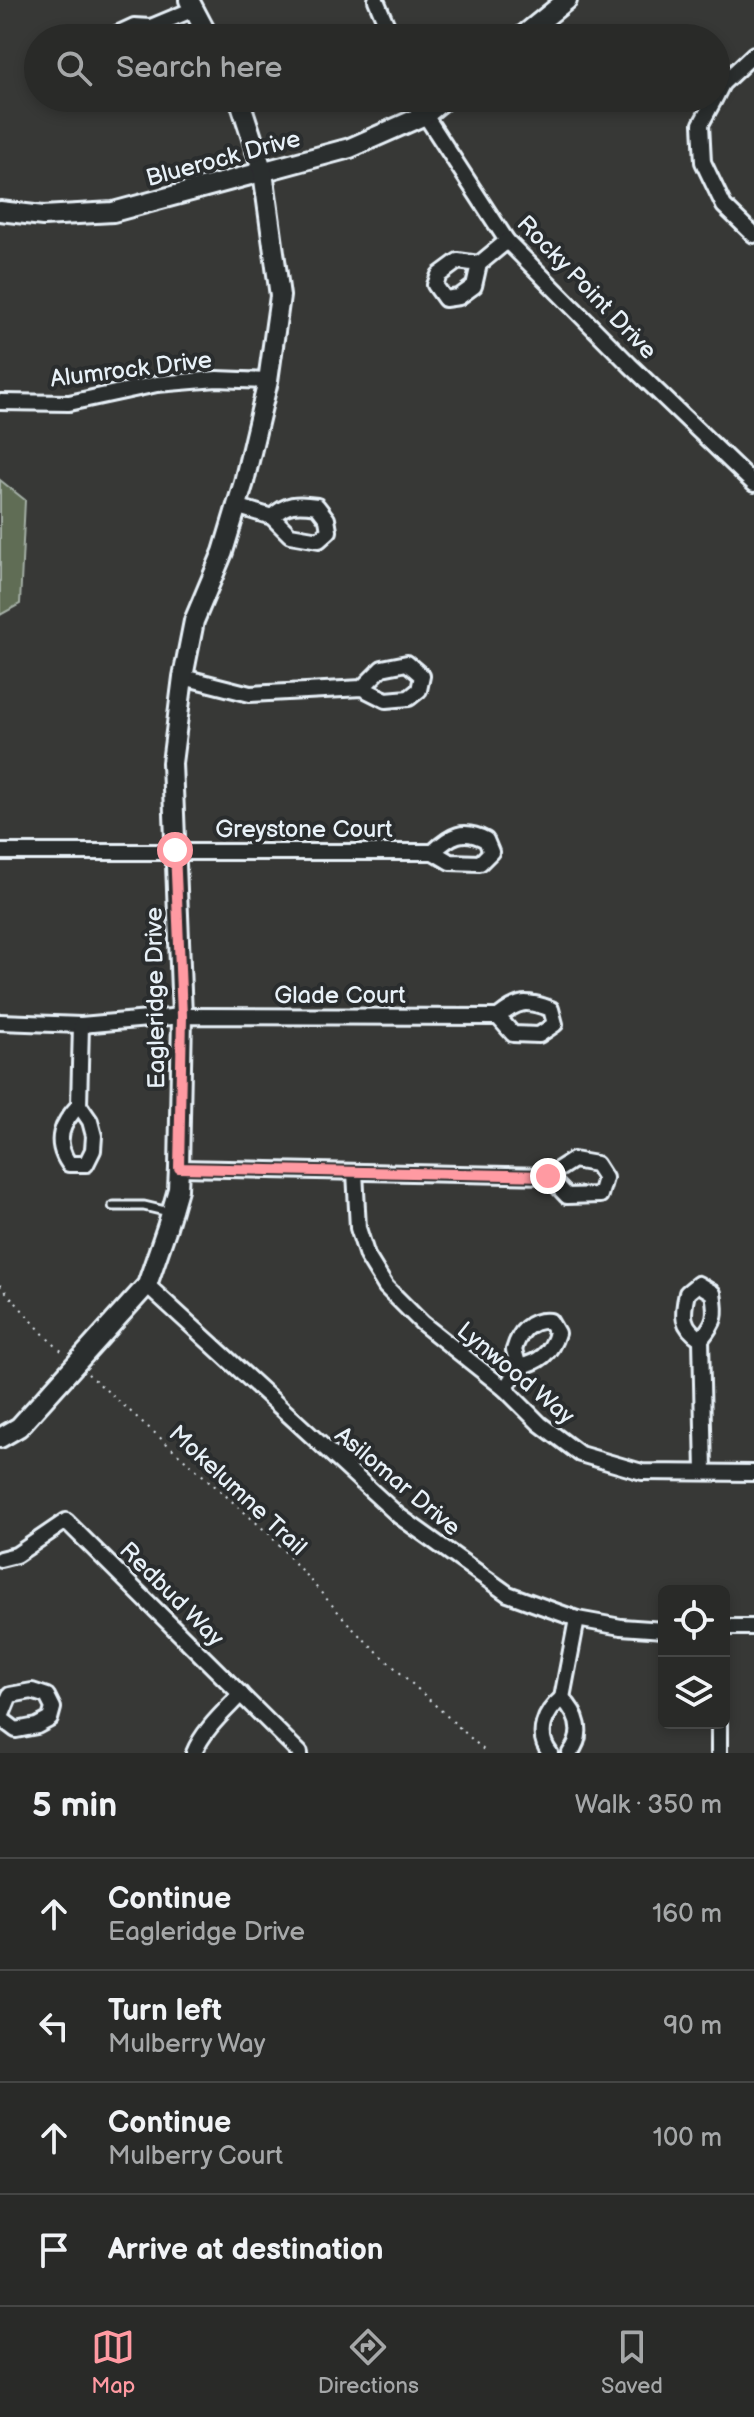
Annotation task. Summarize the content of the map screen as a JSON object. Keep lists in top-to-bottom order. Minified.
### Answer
{"streets":{"street":["Bluerock Drive","Rocky Point Drive","Alumrock Drive","Greystone Court","Glade Court","Eagleridge Drive","Lynwood Way","Asilomar Drive","Redbud Way"],"path":["Mokelumne Trail"]},"crossings":[["Bluerock Drive","Eagleridge Drive"],["Alumrock Drive","Eagleridge Drive"],["Greystone Court","Eagleridge Drive"],["Glade Court","Eagleridge Drive"],["Eagleridge Drive","Asilomar Drive"],["Eagleridge Drive","Mokelumne Trail"]],"page":{"search":"Search here","heading":["5 min","Walk · 350 m"],"list":[["Continue","Eagleridge Drive","160 m"],["Turn left","Mulberry Way","90 m"],["Continue","Mulberry Court","100 m"],"Arrive at destination"],"nav":["Map","Directions","Saved"]}}
